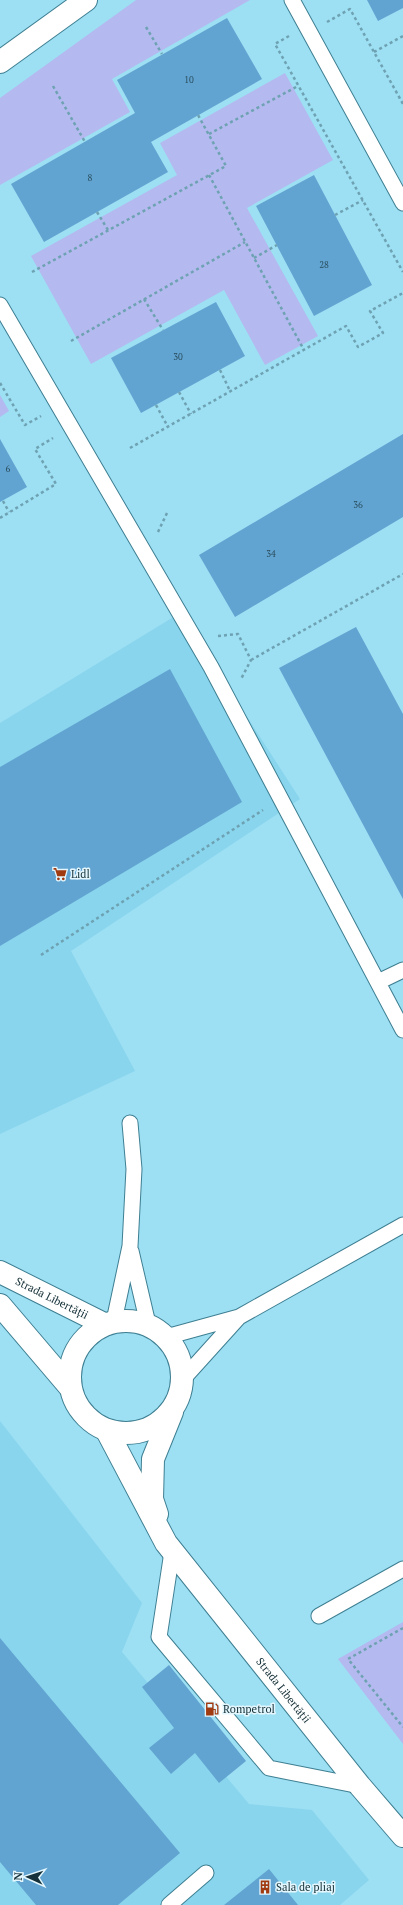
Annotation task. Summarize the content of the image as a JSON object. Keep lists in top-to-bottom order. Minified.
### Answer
{"streets":{"main road":["Strada Libertății"]},"places":{"supermarket":["Lidl"],"fuel station":["Rompetrol"],"building":["Sala de pliaj"]},"house_numbers":["10","8","28","30","6","36","34"],"north":"left"}
